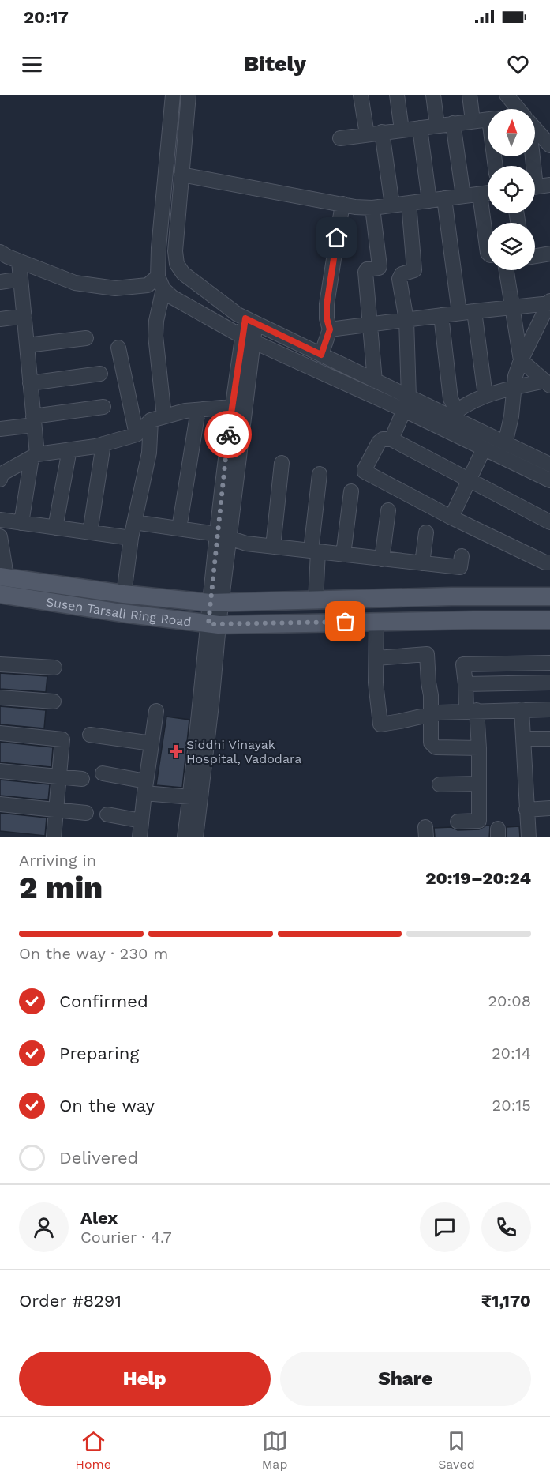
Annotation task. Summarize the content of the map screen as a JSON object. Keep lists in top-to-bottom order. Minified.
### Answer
{"streets":{"main road":["Susen Tarsali Ring Road"]},"places":{"health":["Siddhi Vinayak Hospital, Vadodara"]},"north":"top","page":{"status":"20:17","header":"Bitely","heading":["2 min","Arriving in","20:19–20:24"],"panel":["Alex","Courier · 4.7","Order #8291","₹1,170"],"bar":"On the way · 230 m","list":[["Confirmed","20:08"],["Preparing","20:14"],["On the way","20:15"],"Delivered"],"buttons":["Help","Share"],"tabs":["Home","Map","Saved"]}}
